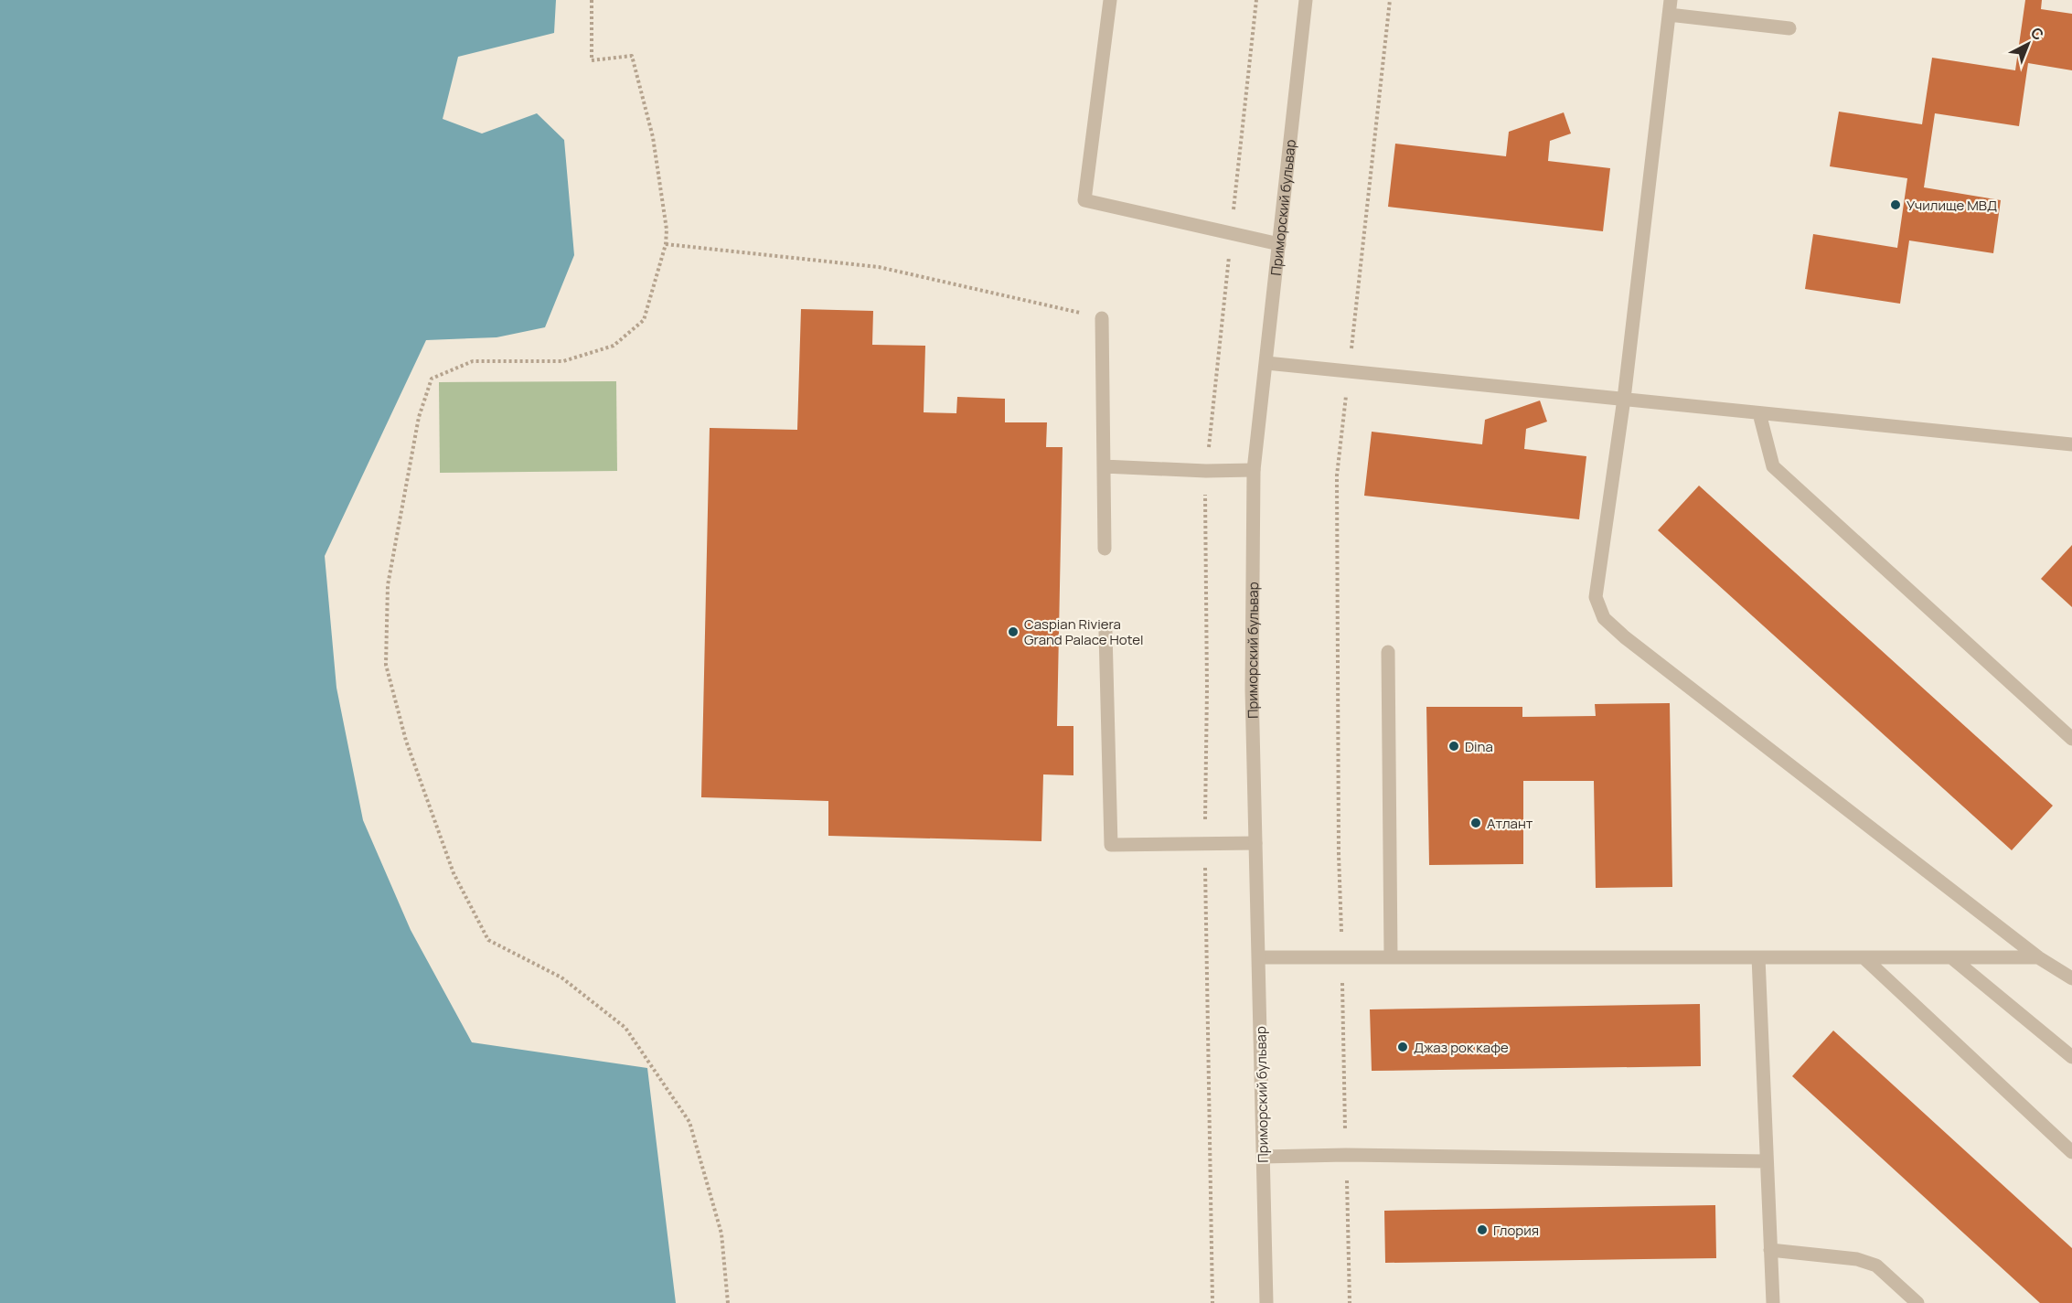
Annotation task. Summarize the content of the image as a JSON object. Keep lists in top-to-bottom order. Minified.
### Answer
{"streets":{"street":["Приморский бульвар"]},"places":["Училище МВД","Caspian Riviera Grand Palace Hotel","Dina","Атлант","Джаз рок кафе","Глория"],"north":"top right"}
